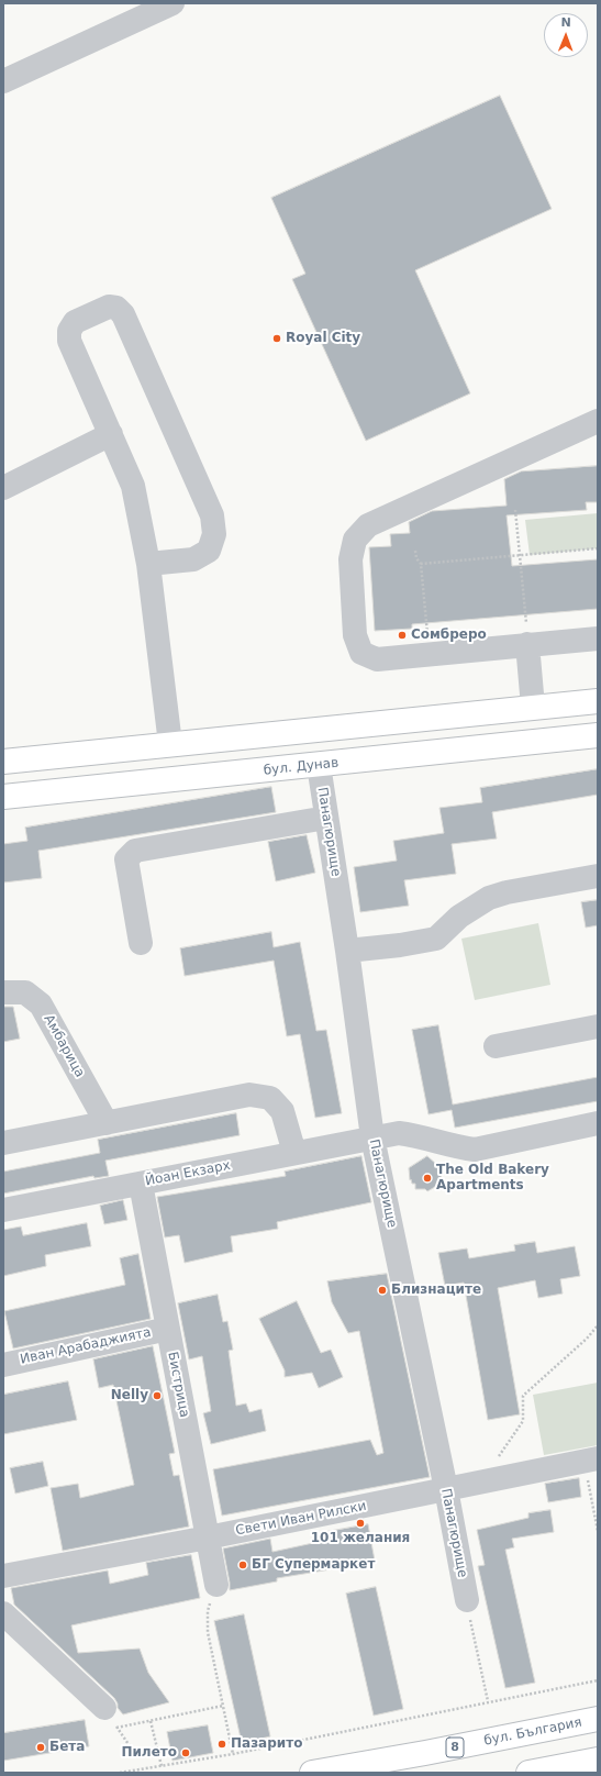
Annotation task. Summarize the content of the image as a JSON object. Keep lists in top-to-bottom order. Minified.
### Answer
{"streets":{"main road":["бул. Дунав","бул. България","8"],"street":["Панагюрище","Амбарица","Йоан Екзарх","Иван Арабаджията","Бистрица","Свети Иван Рилски"]},"crossings":[["бул. Дунав","Панагюрище"],["Панагюрище","Йоан Екзарх"],["Панагюрище","Свети Иван Рилски"],["Йоан Екзарх","Бистрица"],["Иван Арабаджията","Бистрица"],["Бистрица","Свети Иван Рилски"]],"places":["Royal City","Сомбреро","The Old Bakery Apartments","Близнаците","Nelly","101 желания","БГ Супермаркет","Пазарито","Бета","Пилето"],"north":"top"}
